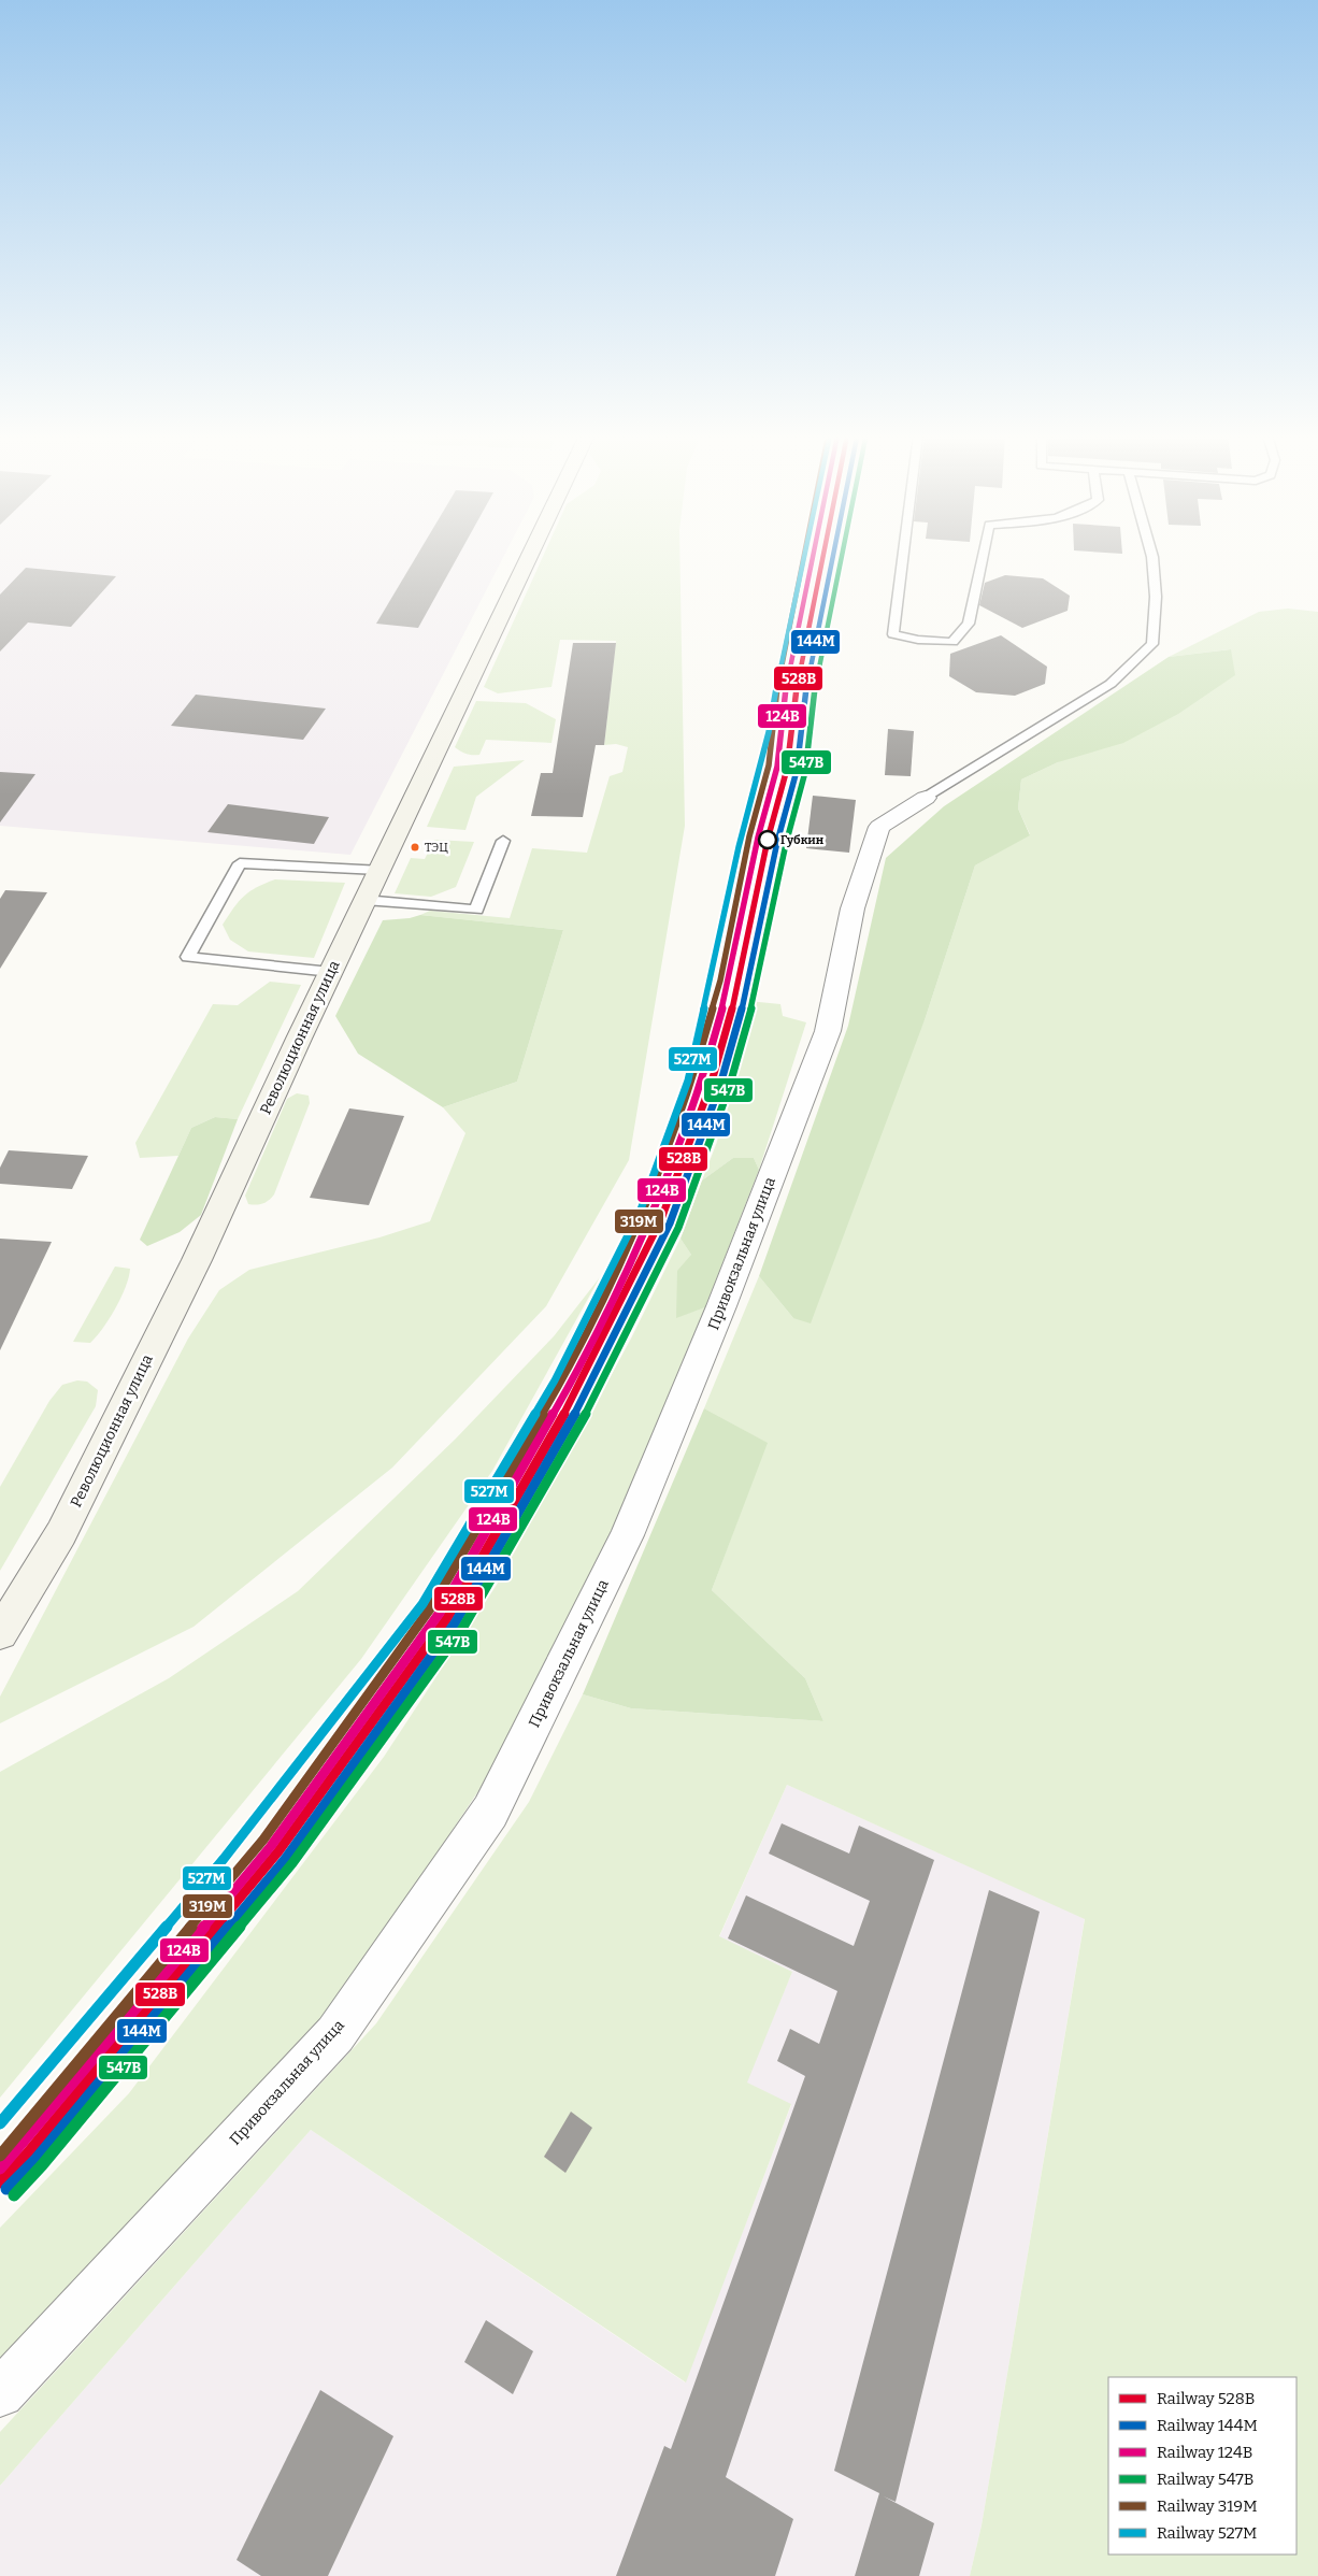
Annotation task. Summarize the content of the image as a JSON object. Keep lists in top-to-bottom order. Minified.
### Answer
{"streets":{"street":["Революционная улица","Привокзальная улица"]},"places":["Губкин","ТЭЦ"],"lines":["rail line 528В","rail line 144М","rail line 124В","rail line 547В","rail line 319М","rail line 527М"],"legend":["Railway 528В","Railway 144М","Railway 124В","Railway 547В","Railway 319М","Railway 527М"]}
